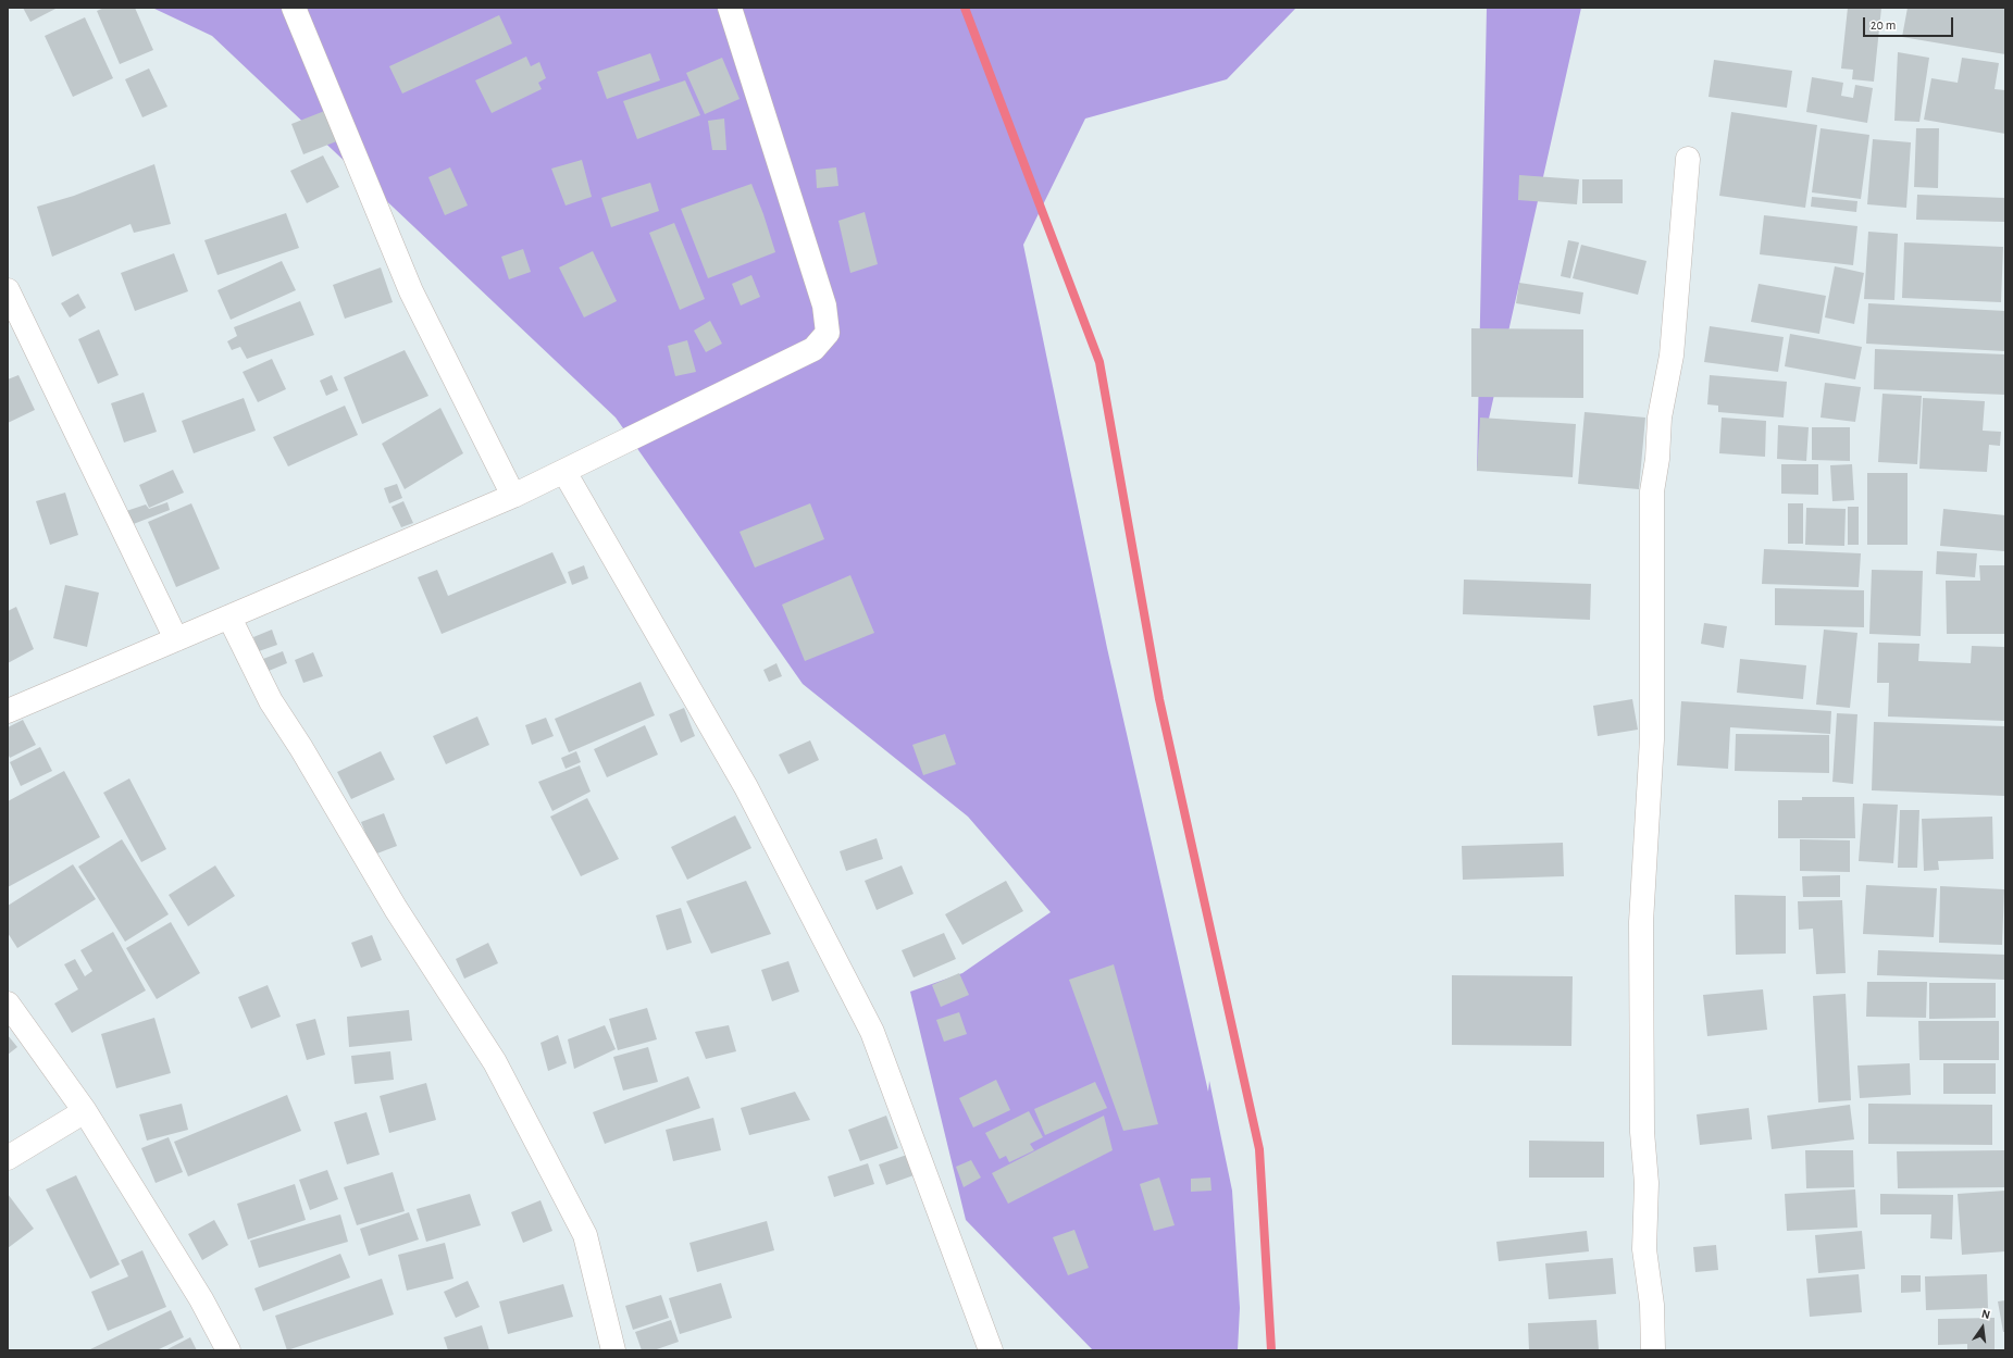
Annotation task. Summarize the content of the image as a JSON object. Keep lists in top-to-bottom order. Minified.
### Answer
{"scale_bar":"20 m","north":"top"}
